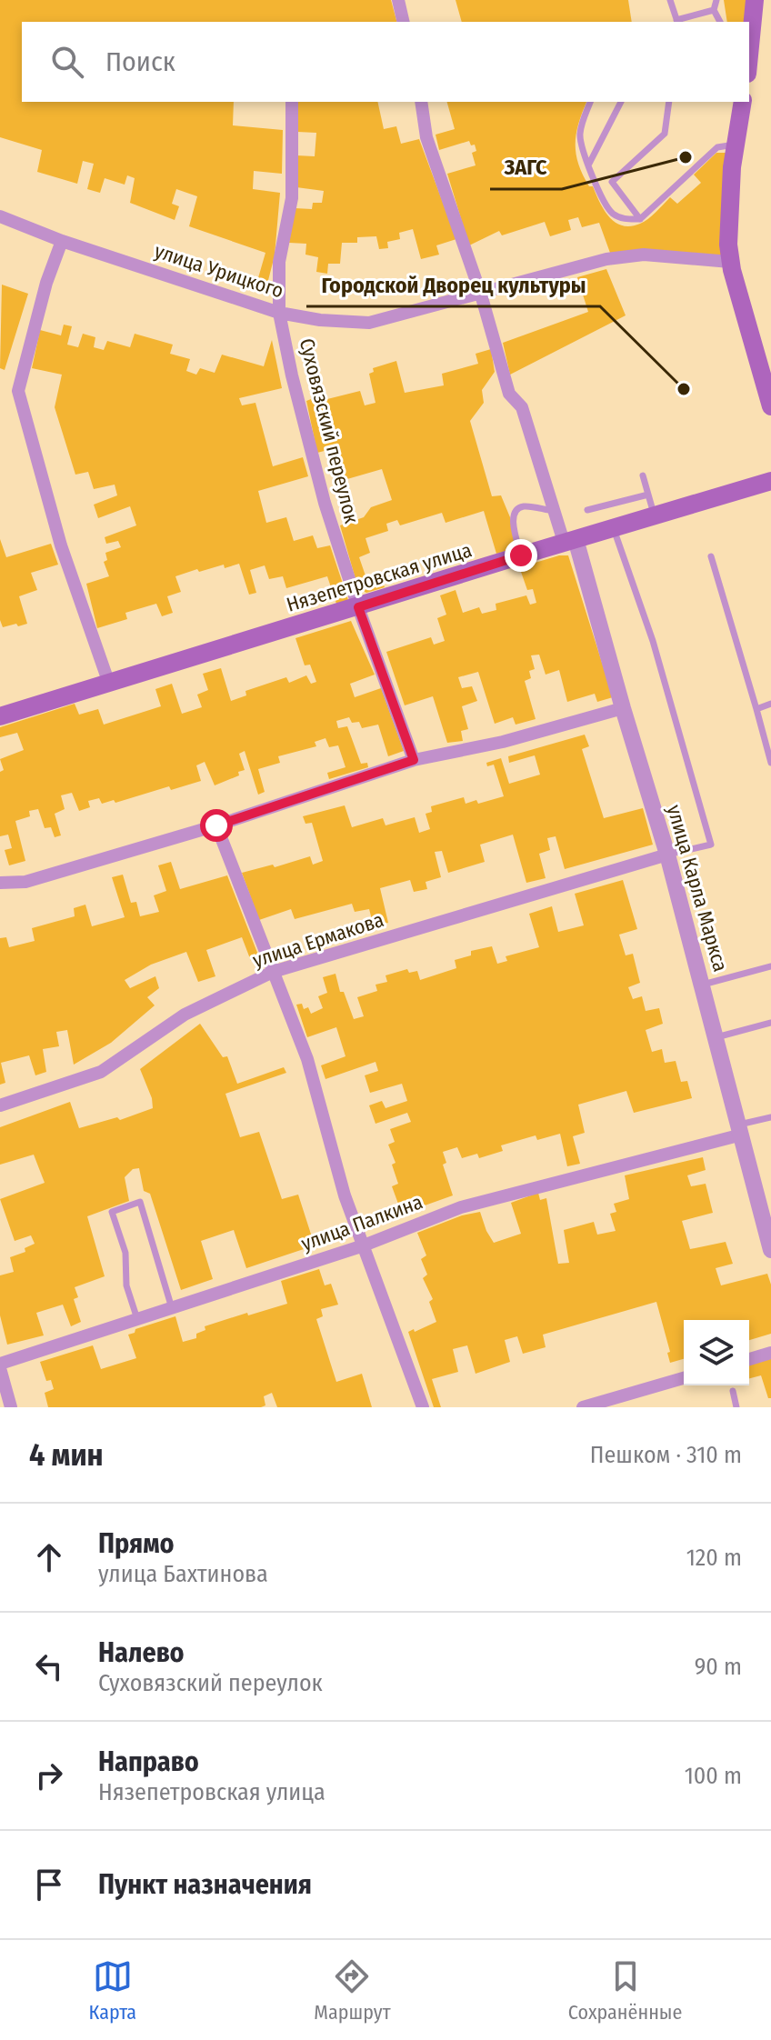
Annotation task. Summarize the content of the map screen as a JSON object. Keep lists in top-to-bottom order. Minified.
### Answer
{"streets":{"main road":["Нязепетровская улица"],"street":["улица Урицкого","Суховязский переулок","улица Карла Маркса","улица Ермакова","улица Палкина"]},"crossings":[["улица Урицкого","Суховязский переулок"],["улица Урицкого","улица Карла Маркса"],["Суховязский переулок","Нязепетровская улица"],["Нязепетровская улица","улица Карла Маркса"],["улица Карла Маркса","улица Ермакова"],["улица Карла Маркса","улица Палкина"]],"places":["ЗАГС","Городской Дворец культуры"],"page":{"search":"Поиск","heading":["4 мин","Пешком · 310 m"],"list":[["Прямо","улица Бахтинова","120 m"],["Налево","Суховязский переулок","90 m"],["Направо","Нязепетровская улица","100 m"],"Пункт назначения"],"nav":["Карта","Маршрут","Сохранённые"]}}
